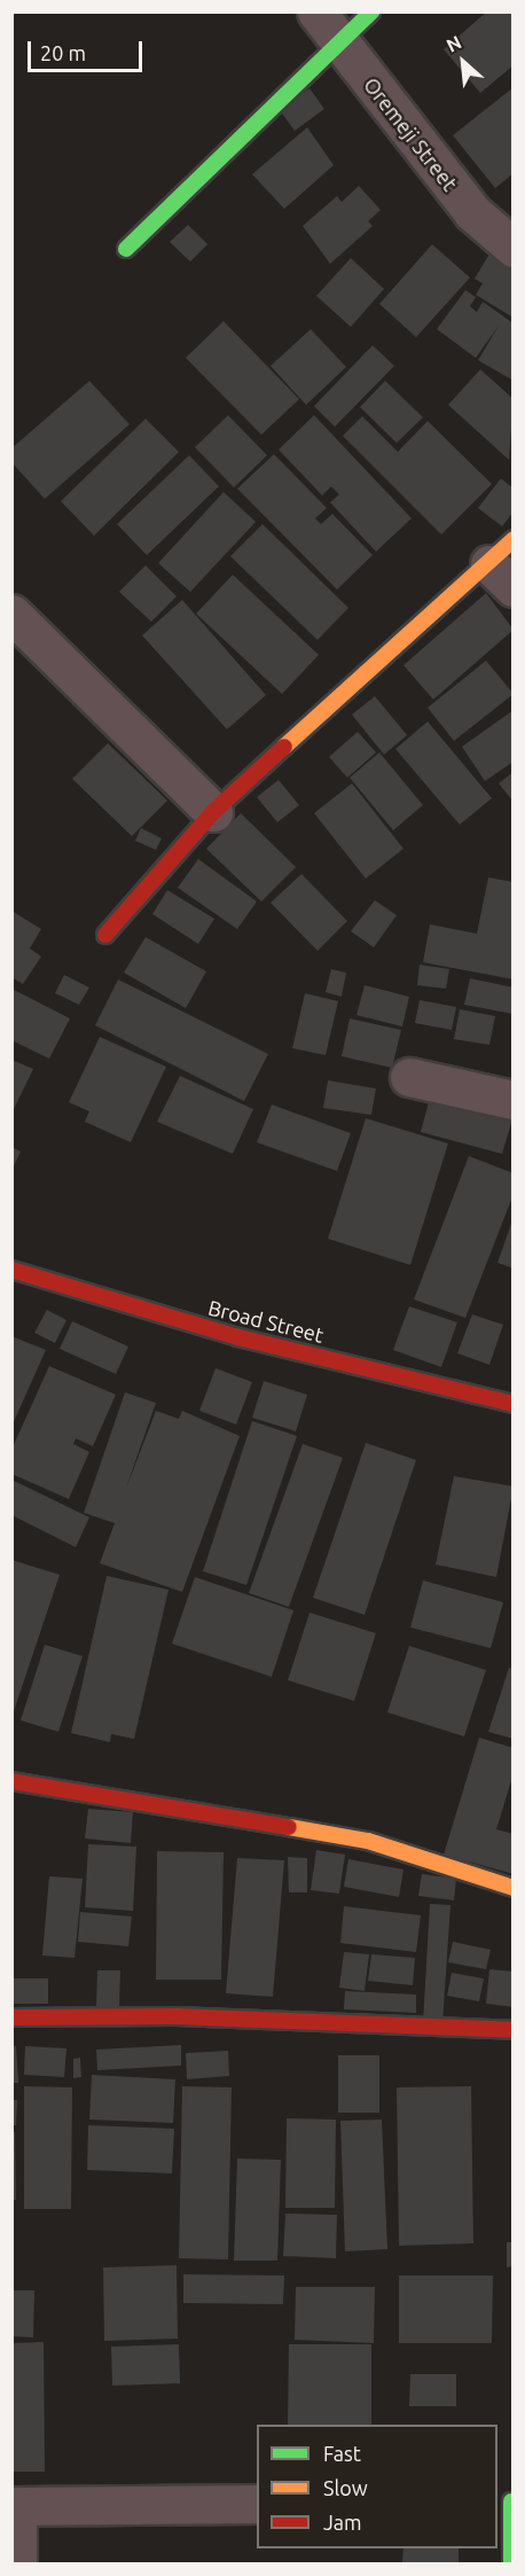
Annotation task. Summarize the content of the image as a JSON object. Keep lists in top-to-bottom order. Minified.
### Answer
{"streets":{"street":["Oremeji Street","Broad Street"]},"legend":["Fast","Slow","Jam"],"scale_bar":"20 m","north":"top left"}
